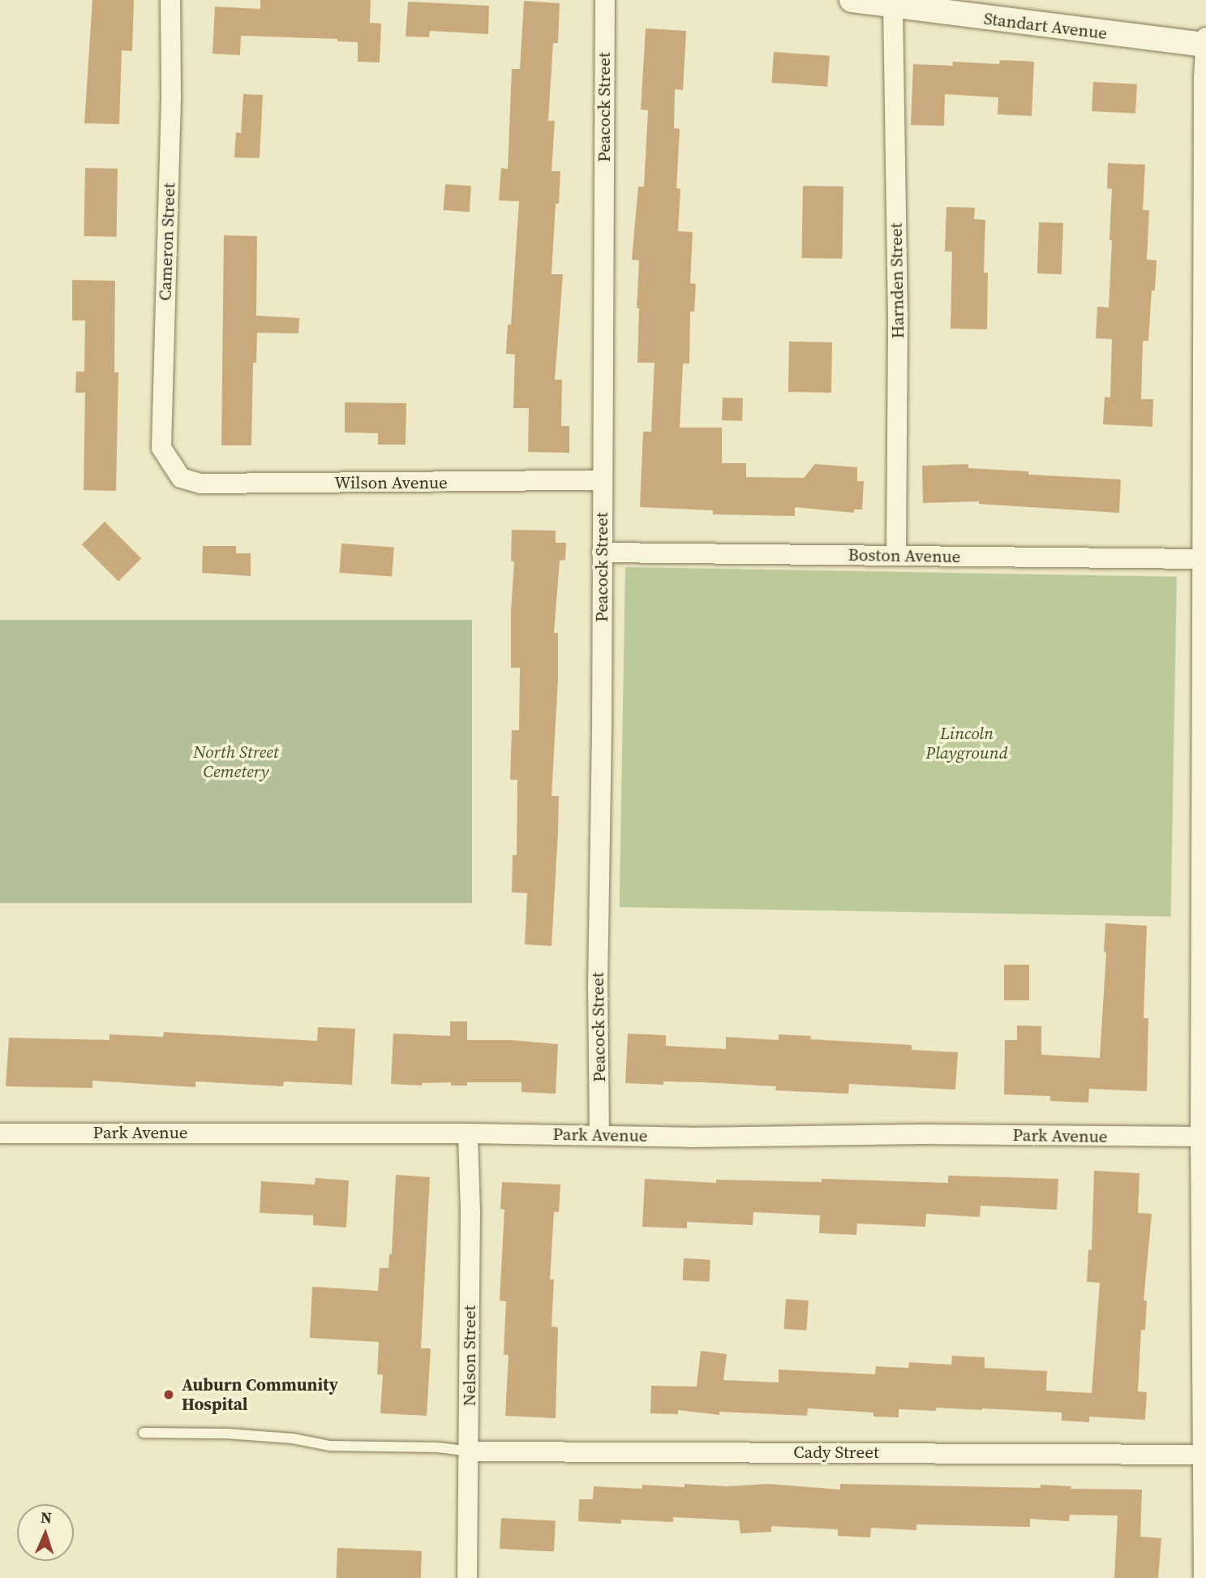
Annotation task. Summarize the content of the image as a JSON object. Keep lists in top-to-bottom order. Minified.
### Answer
{"streets":{"street":["Standart Avenue","Peacock Street","Cameron Street","Harnden Street","Wilson Avenue","Boston Avenue","Park Avenue","Nelson Street","Cady Street"]},"crossings":[["Standart Avenue","Harnden Street"],["Peacock Street","Wilson Avenue"],["Peacock Street","Boston Avenue"],["Peacock Street","Park Avenue"],["Cameron Street","Wilson Avenue"],["Harnden Street","Boston Avenue"],["Park Avenue","Nelson Street"],["Nelson Street","Cady Street"]],"parks":["Lincoln Playground","North Street Cemetery"],"places":["Auburn Community Hospital"],"north":"top"}
